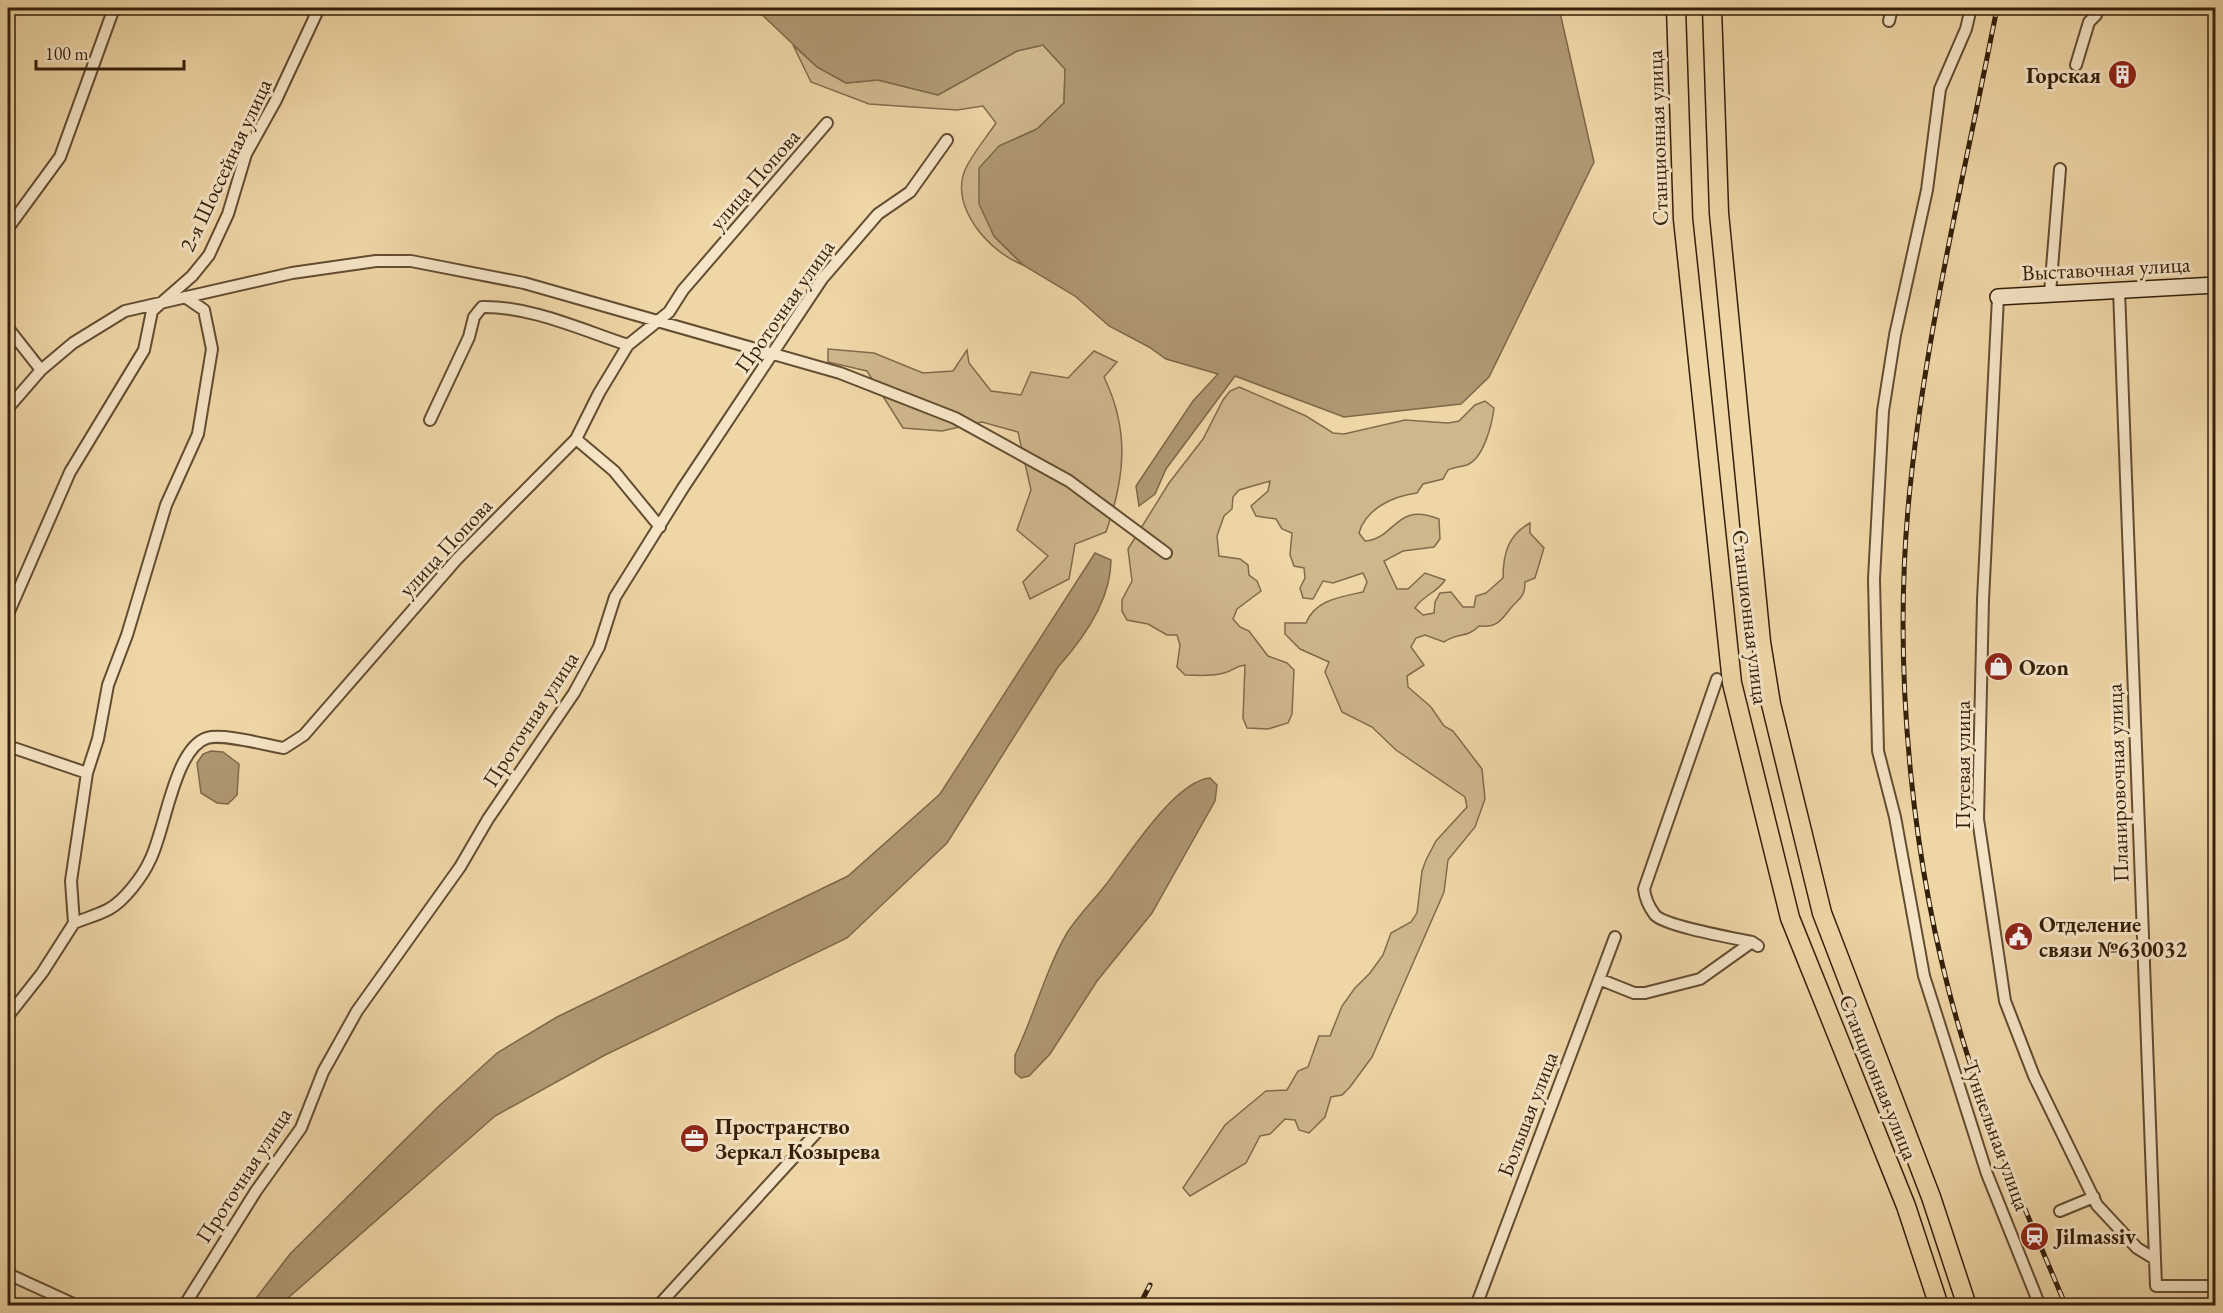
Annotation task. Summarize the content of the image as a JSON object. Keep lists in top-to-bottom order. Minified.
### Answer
{"streets":{"street":["2-я Шоссейная улица","улица Попова","Выставочная улица","Проточная улица","Путевая улица","Планировочная улица","Большая улица","Туннельная улица"]},"crossings":[["Выставочная улица","Путевая улица"],["Выставочная улица","Планировочная улица"],["Путевая улица","Планировочная улица"]],"places":{"building":["Горская"],"shop":["Ozon"],"public building":["Отделение связи №630032"],"office":["Пространство Зеркал Козырева"],"station":["Jilmassiv"]},"scale_bar":"100 m"}
